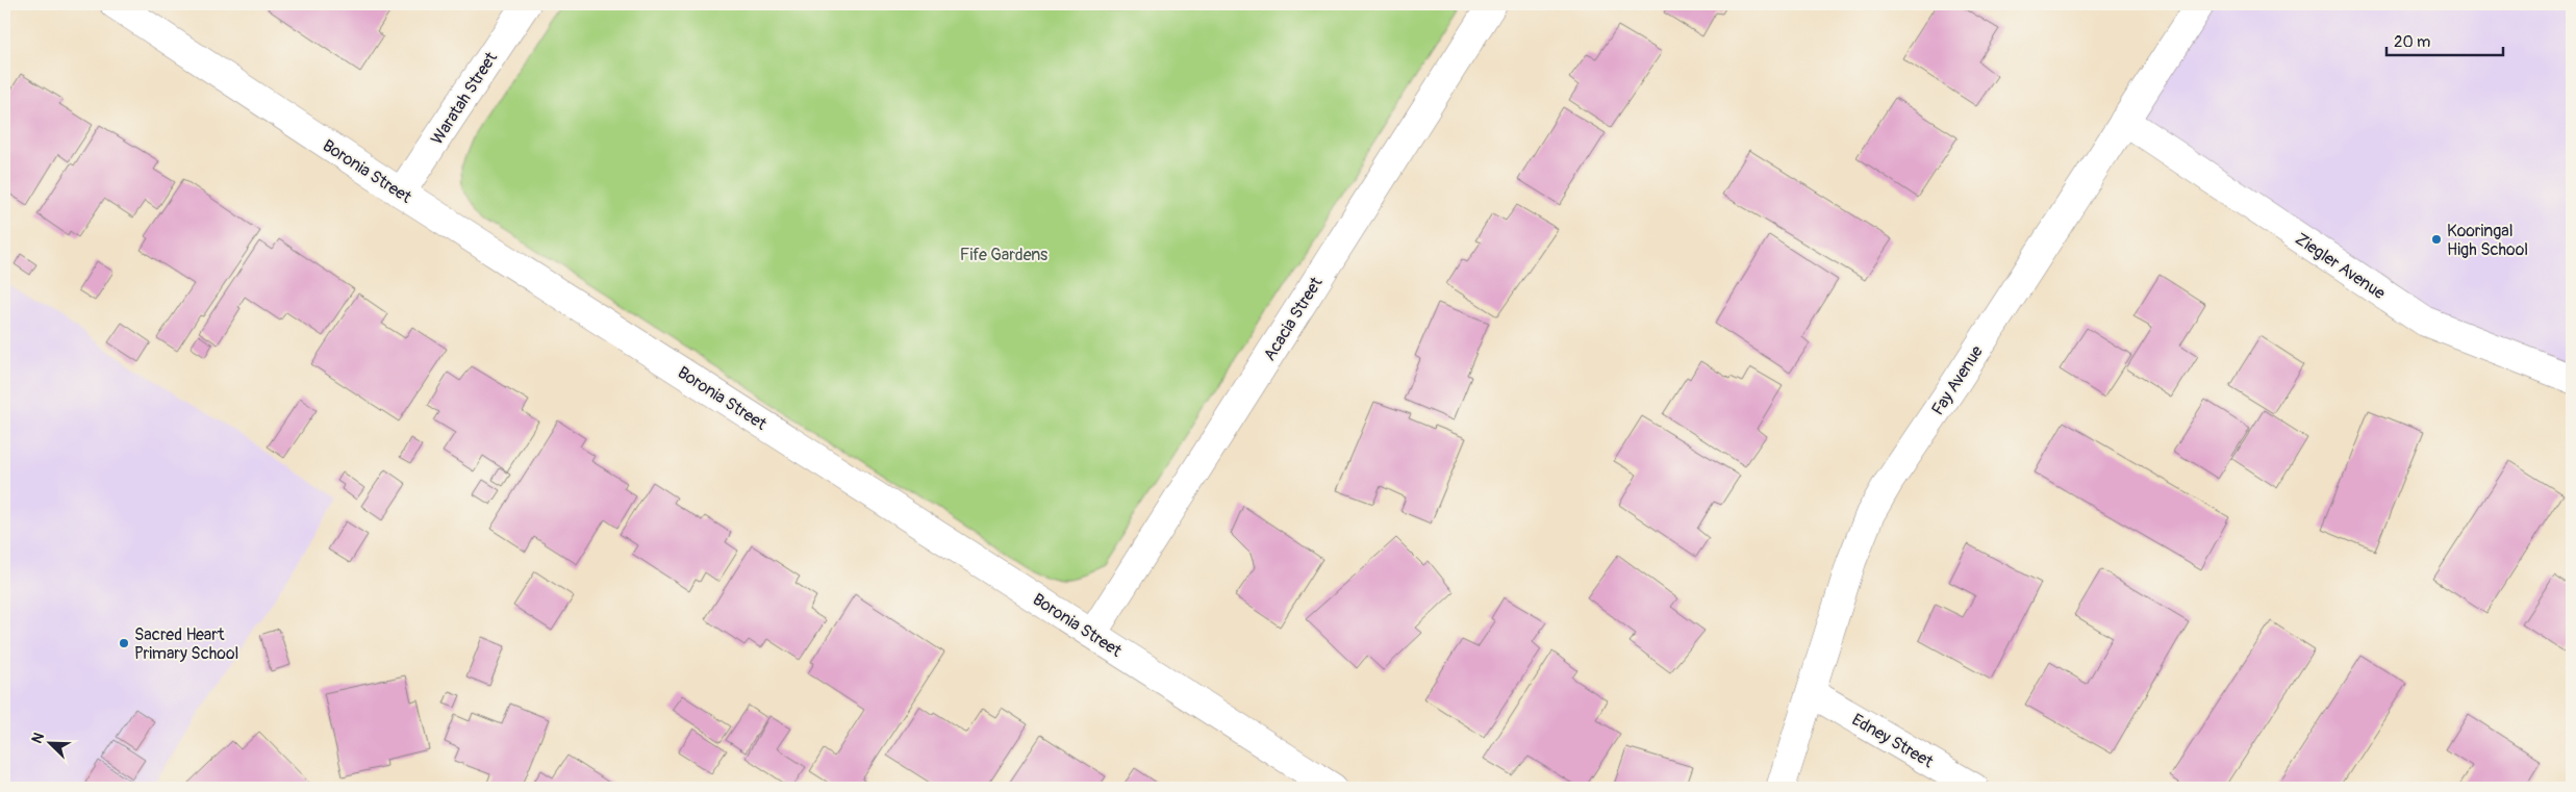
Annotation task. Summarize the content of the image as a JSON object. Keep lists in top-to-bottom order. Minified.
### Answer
{"streets":{"street":["Waratah Street","Boronia Street","Ziegler Avenue","Acacia Street","Fay Avenue","Edney Street"]},"crossings":[["Waratah Street","Boronia Street"],["Boronia Street","Acacia Street"],["Ziegler Avenue","Fay Avenue"],["Fay Avenue","Edney Street"]],"parks":["Fife Gardens"],"places":["Kooringal High School","Sacred Heart Primary School"],"scale_bar":"20 m","north":"top left"}
